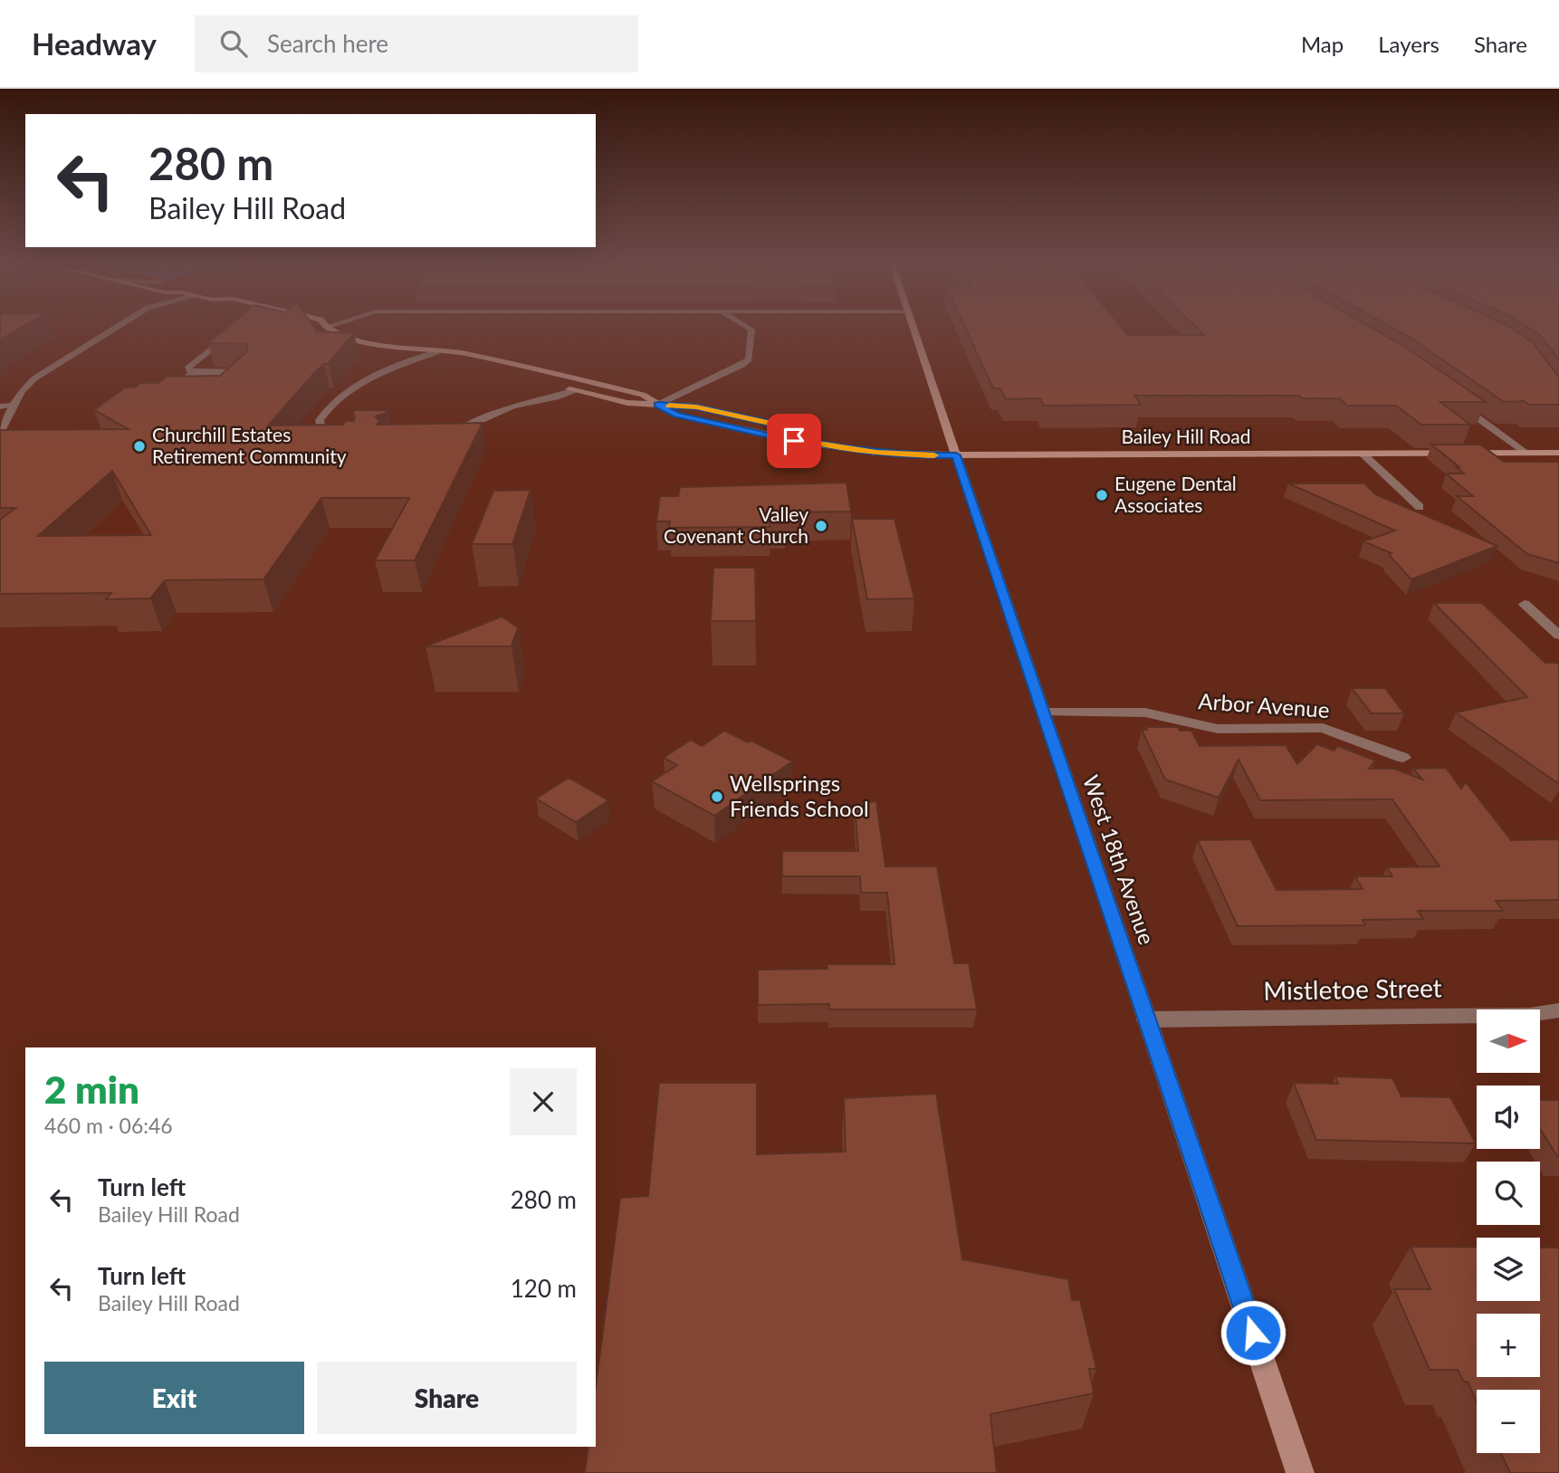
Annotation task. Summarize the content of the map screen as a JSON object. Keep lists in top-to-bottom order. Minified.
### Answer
{"streets":{"main road":["Bailey Hill Road","West 18th Avenue"],"street":["Arbor Avenue","Mistletoe Street"]},"crossings":[["Bailey Hill Road","West 18th Avenue"],["Arbor Avenue","West 18th Avenue"],["West 18th Avenue","Mistletoe Street"]],"places":["Churchill Estates Retirement Community","Eugene Dental Associates","Valley Covenant Church","Wellsprings Friends School"],"north":"right","page":{"header":"Headway","search":"Search here","nav":["Map","Layers","Share"],"turn":["280 m","Bailey Hill Road"],"map_buttons":["+","−"],"heading":["2 min","460 m · 06:46"],"list":[{"name":"Turn left","note":"Bailey Hill Road","value":"280 m"},{"name":"Turn left","note":"Bailey Hill Road","value":"120 m"}],"buttons":["Exit","Share"]}}
